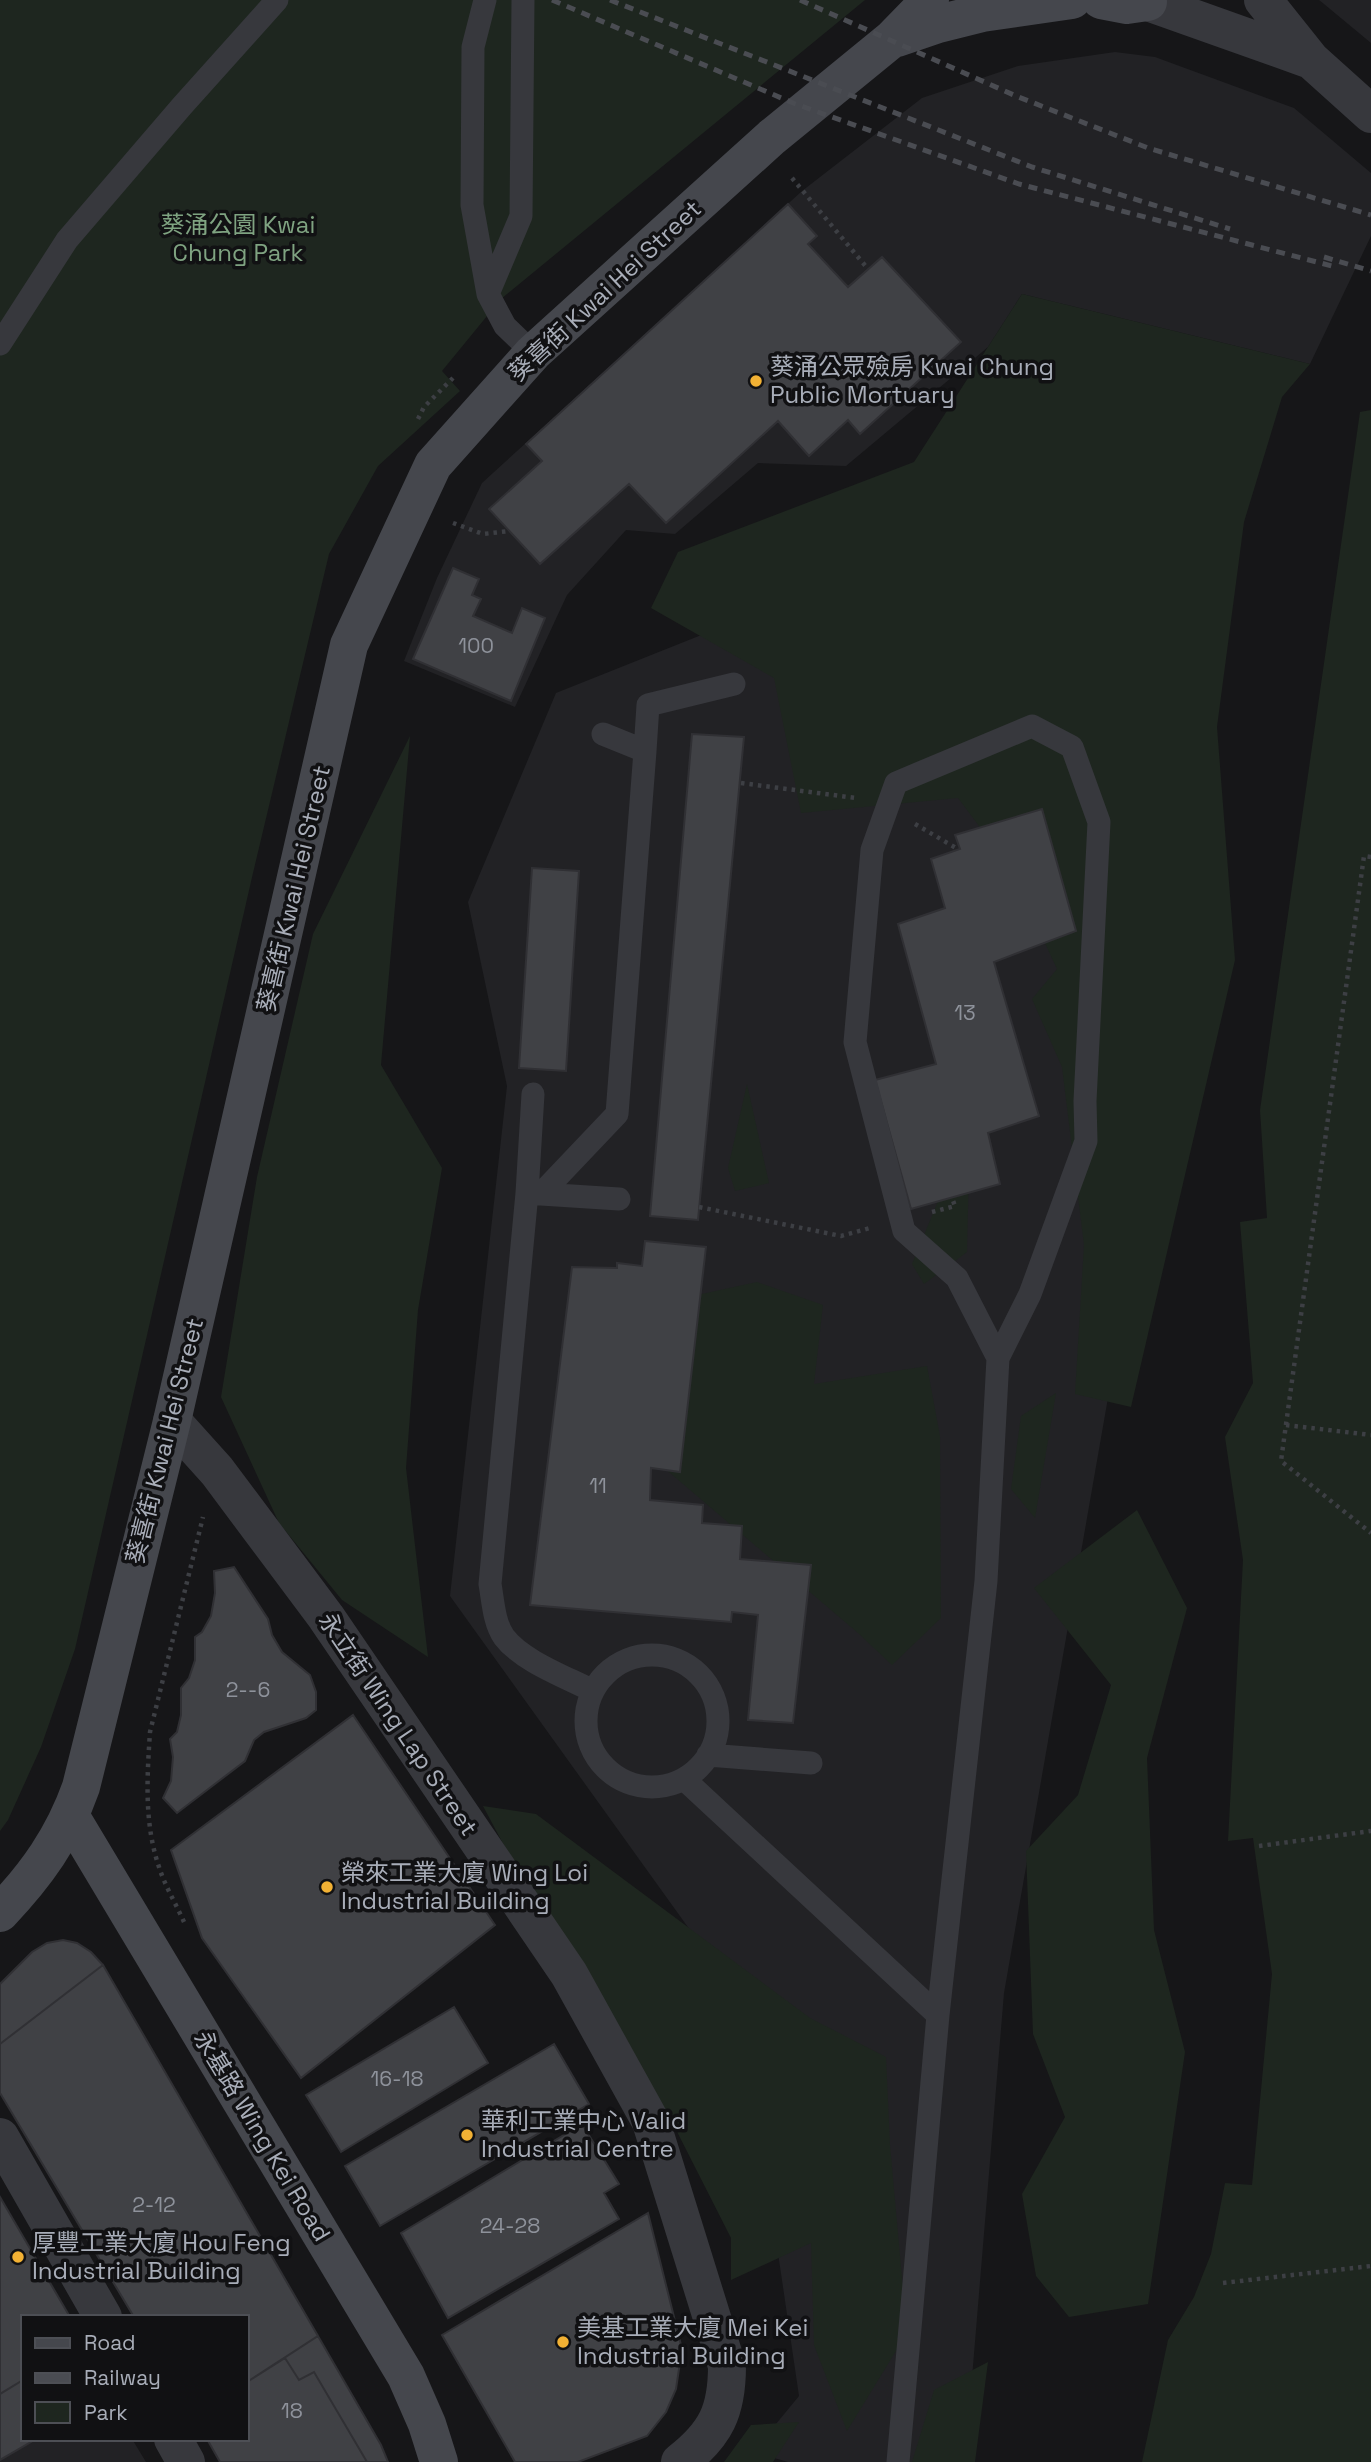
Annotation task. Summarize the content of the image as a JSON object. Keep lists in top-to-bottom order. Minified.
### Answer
{"streets":{"street":["葵喜街 Kwai Hei Street","永立街 Wing Lap Street","永基路 Wing Kei Road"]},"crossings":[["葵喜街 Kwai Hei Street","永立街 Wing Lap Street"],["葵喜街 Kwai Hei Street","永基路 Wing Kei Road"]],"parks":["葵涌公園 Kwai Chung Park"],"places":["葵涌公眾殮房 Kwai Chung Public Mortuary","榮來工業大廈 Wing Loi Industrial Building","華利工業中心 Valid Industrial Centre","厚豐工業大廈 Hou Feng Industrial Building","美基工業大廈 Mei Kei Industrial Building"],"house_numbers":["100","13","11","2--6","16-18","2-12","24-28","18"],"legend":["Road","Railway","Park"]}
